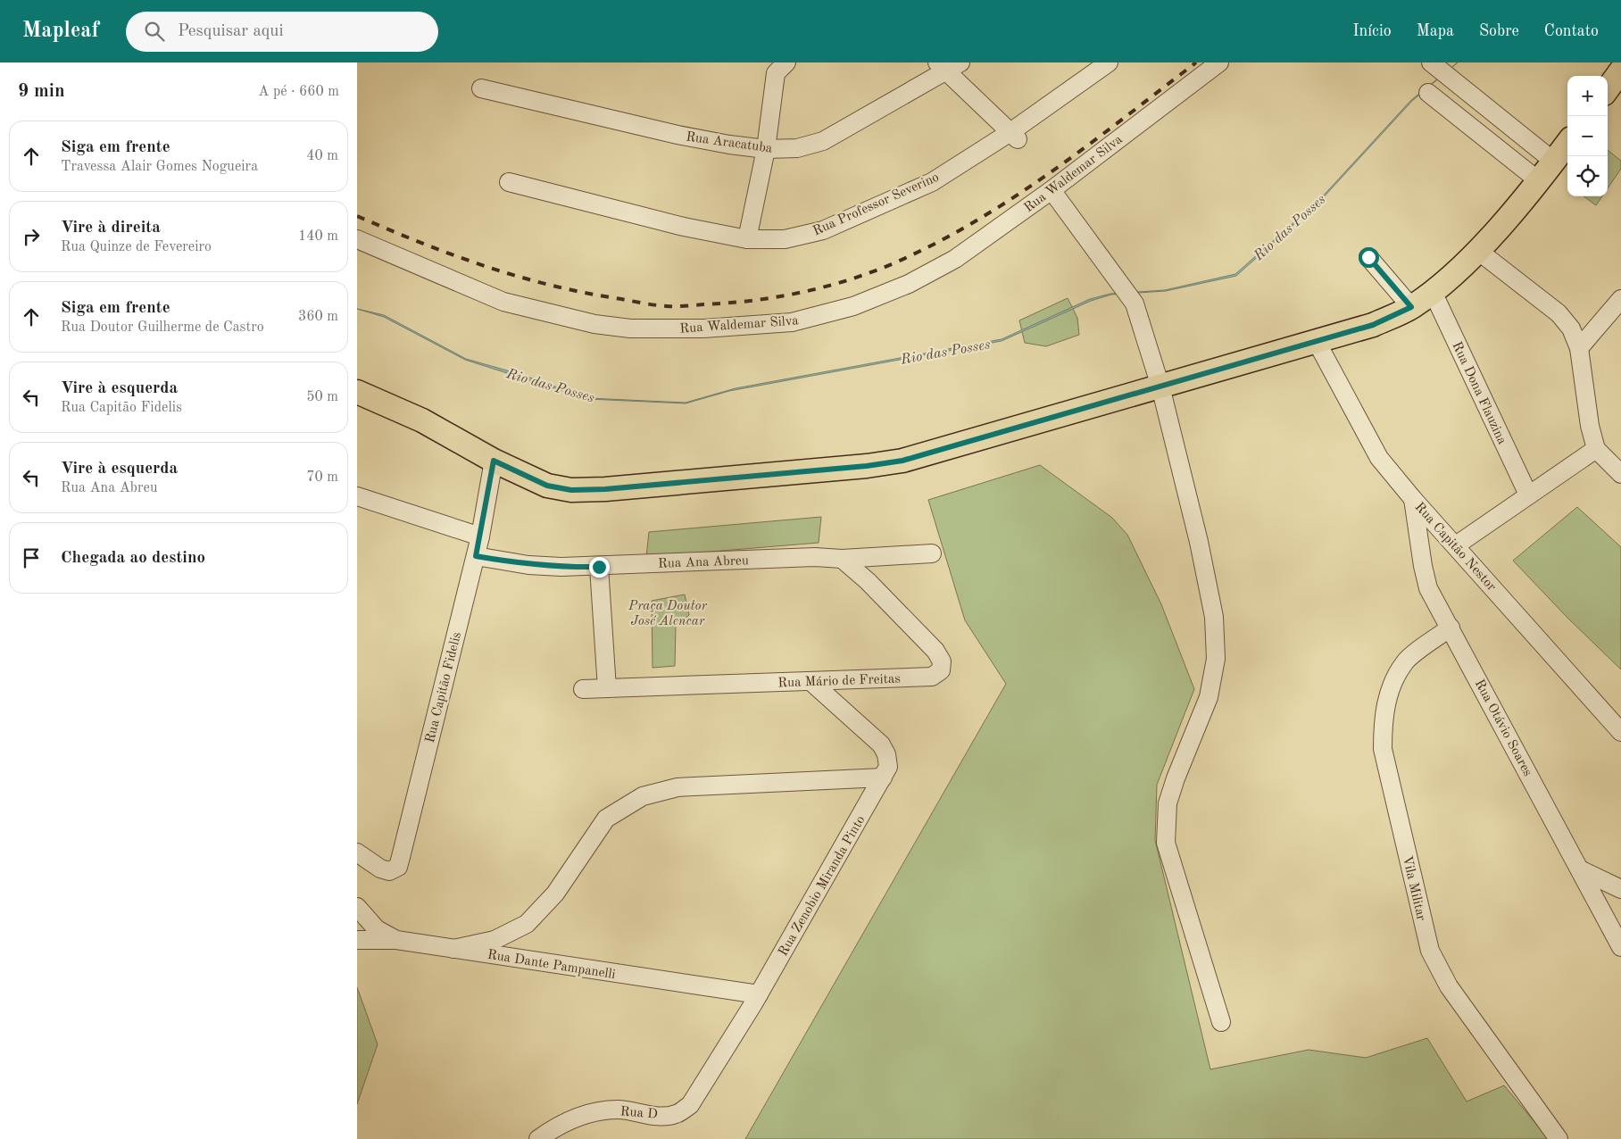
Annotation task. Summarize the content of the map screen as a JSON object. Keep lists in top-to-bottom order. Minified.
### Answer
{"streets":{"street":["Rua Aracatuba","Rua Waldemar Silva","Rua Professor Severino","Rua Dona Flauzina","Rua Capitão Nestor","Rua Ana Abreu","Rua Mário de Freitas","Rua Capitão Fidelis","Rua Otávio Soares","Rua Zenobio Miranda Pinto","Vila Militar","Rua Dante Pampanelli","Rua D"]},"crossings":[["Rua Capitão Nestor","Rua Otávio Soares"],["Rua Ana Abreu","Rua Mário de Freitas"],["Rua Ana Abreu","Rua Capitão Fidelis"],["Rua Mário de Freitas","Rua Zenobio Miranda Pinto"],["Rua Otávio Soares","Vila Militar"],["Rua Zenobio Miranda Pinto","Rua Dante Pampanelli"],["Rua Zenobio Miranda Pinto","Rua D"]],"water":["Rio das Posses"],"parks":["Praça Doutor José Alencar"],"page":{"header":"Mapleaf","search":"Pesquisar aqui","nav":["Início","Mapa","Sobre","Contato"],"heading":["9 min","A pé · 660 m"],"map_buttons":["+","−"],"list":[["Siga em frente","Travessa Alair Gomes Nogueira","40 m"],["Vire à direita","Rua Quinze de Fevereiro","140 m"],["Siga em frente","Rua Doutor Guilherme de Castro","360 m"],["Vire à esquerda","Rua Capitão Fidelis","50 m"],["Vire à esquerda","Rua Ana Abreu","70 m"],"Chegada ao destino"]}}
